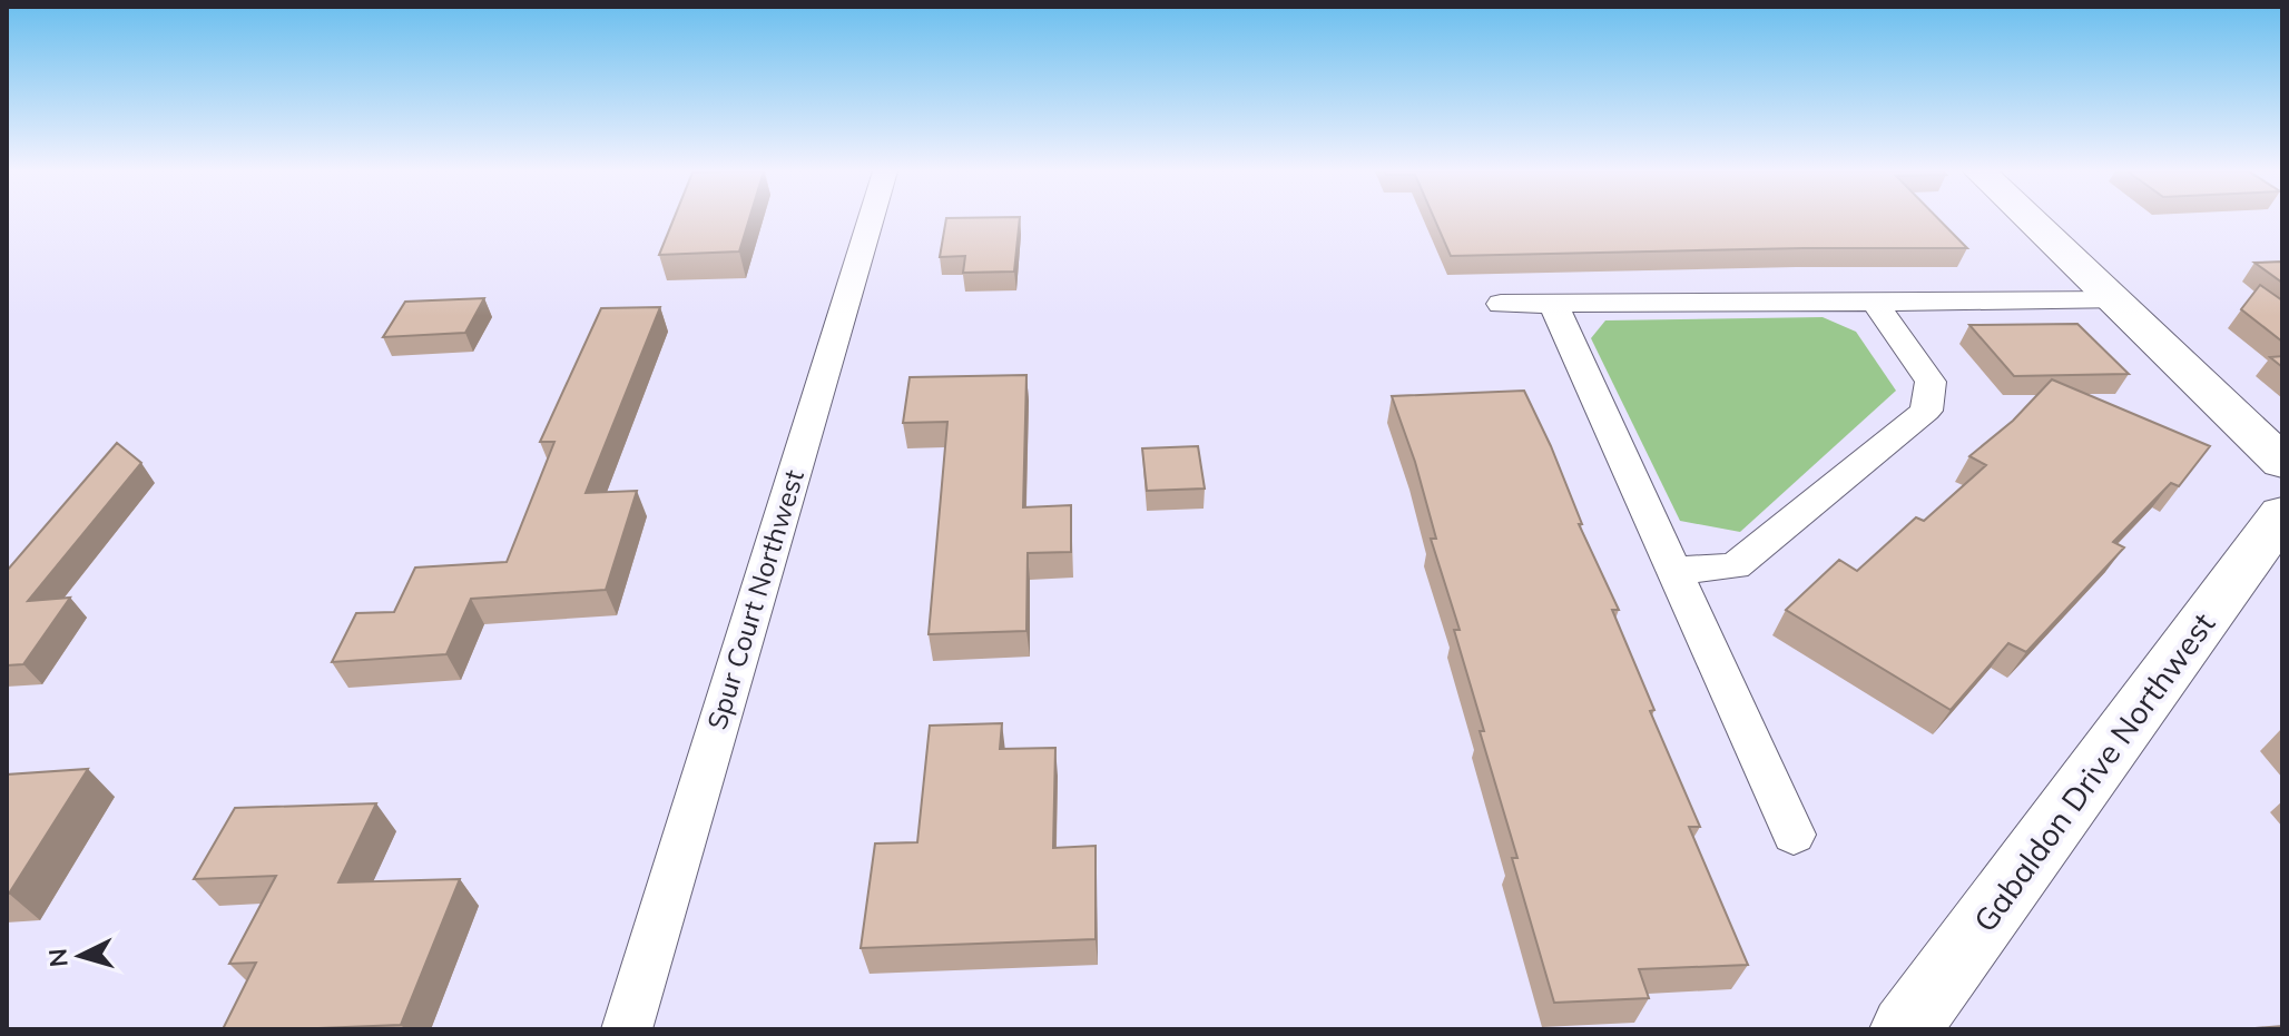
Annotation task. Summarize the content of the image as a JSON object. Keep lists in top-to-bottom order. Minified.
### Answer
{"streets":{"street":["Spur Court Northwest","Gabaldon Drive Northwest"]},"north":"left"}
